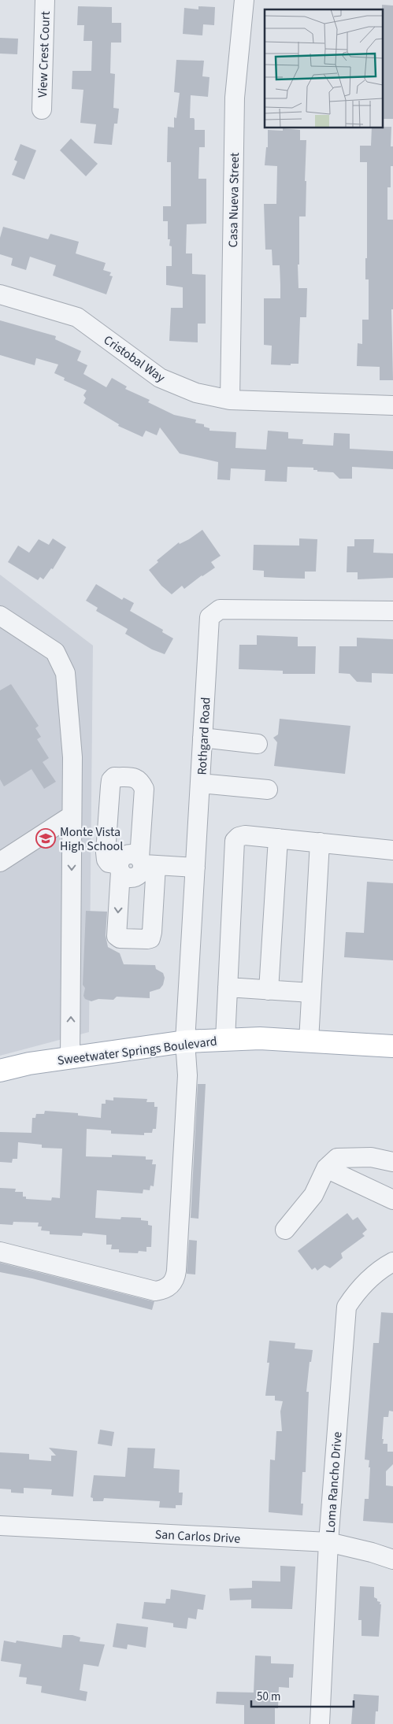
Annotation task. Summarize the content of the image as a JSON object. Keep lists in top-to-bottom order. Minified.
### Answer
{"streets":{"main road":["Sweetwater Springs Boulevard"],"street":["View Crest Court","Casa Nueva Street","Cristobal Way","Rothgard Road","Loma Rancho Drive","San Carlos Drive"]},"crossings":[["Casa Nueva Street","Cristobal Way"],["Rothgard Road","Sweetwater Springs Boulevard"],["Loma Rancho Drive","San Carlos Drive"]],"places":{"school or university":["Monte Vista High School"]},"scale_bar":"50 m"}
